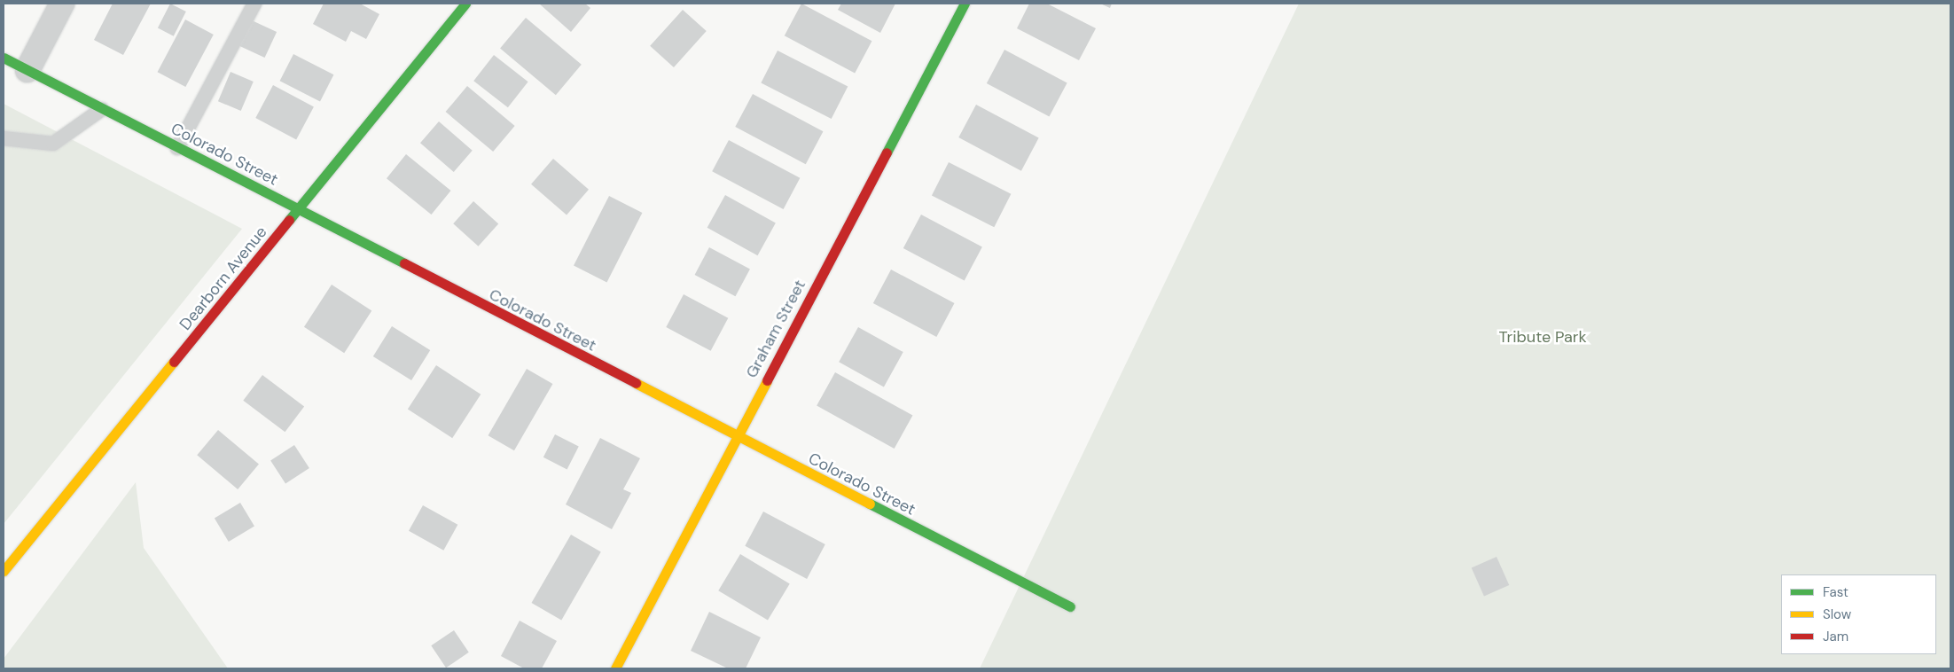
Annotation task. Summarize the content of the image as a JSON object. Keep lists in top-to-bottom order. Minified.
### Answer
{"streets":{"street":["Colorado Street","Dearborn Avenue","Graham Street"]},"crossings":[["Colorado Street","Dearborn Avenue"],["Colorado Street","Graham Street"]],"parks":["Tribute Park"],"legend":["Fast","Slow","Jam"]}
